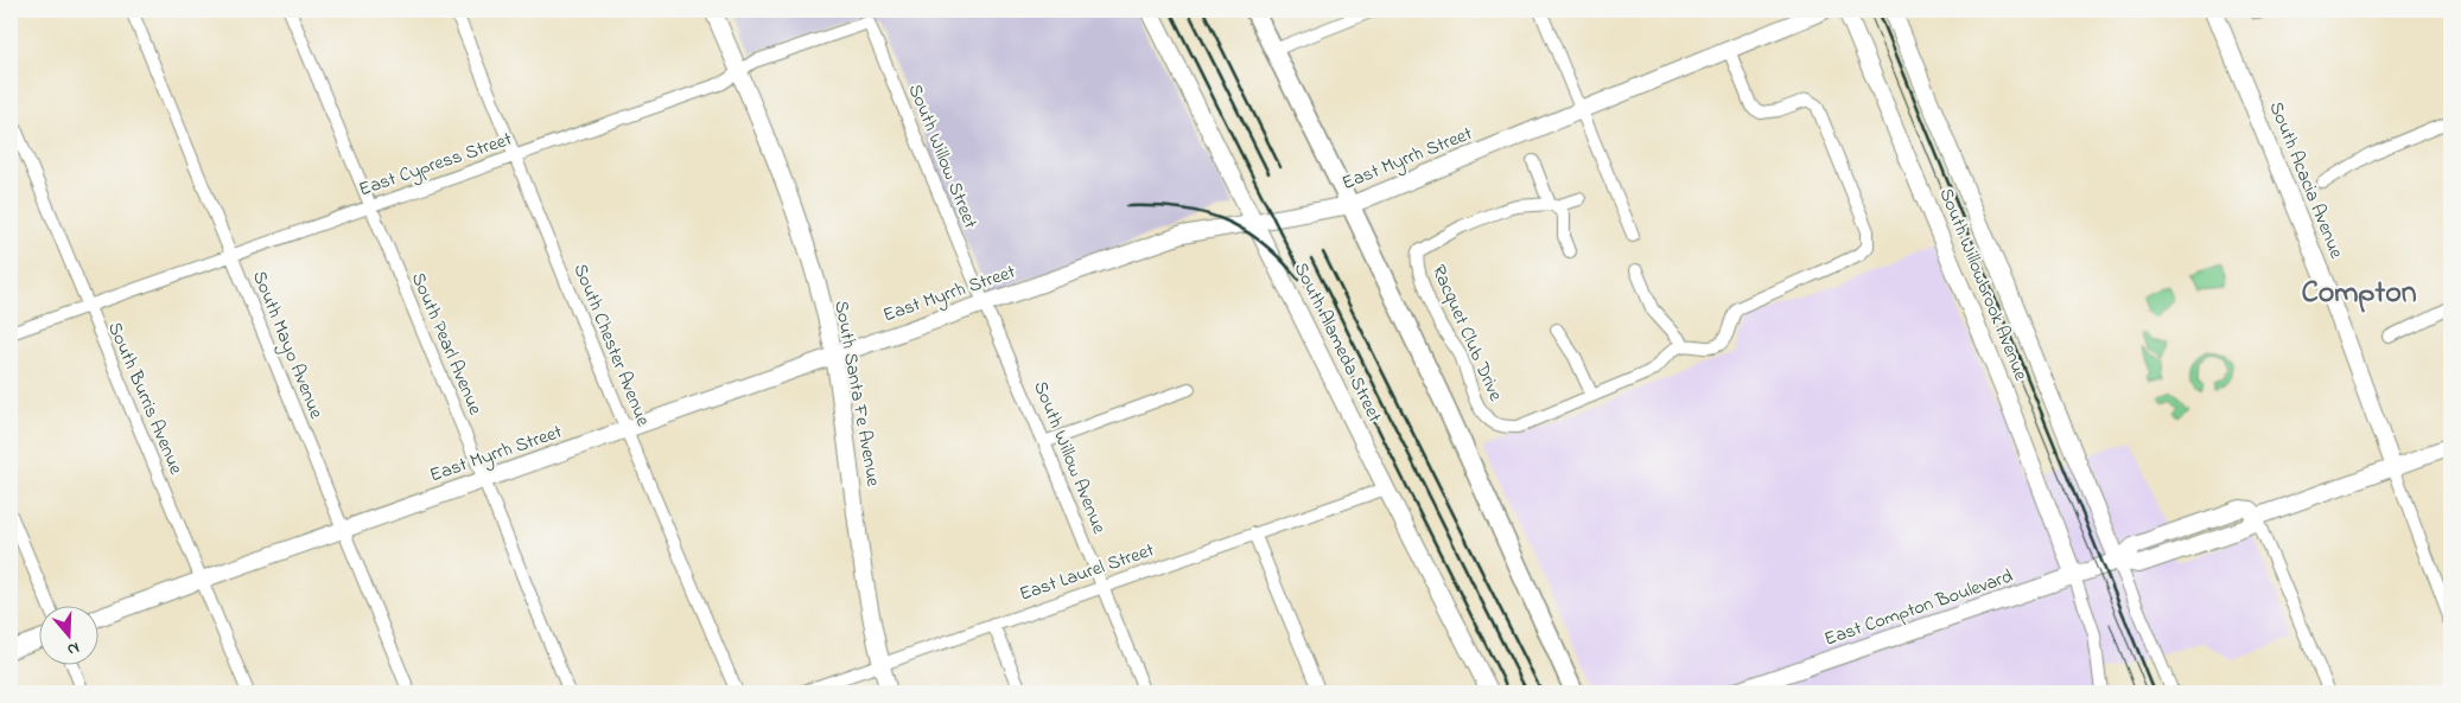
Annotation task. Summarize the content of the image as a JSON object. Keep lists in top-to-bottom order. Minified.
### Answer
{"streets":{"street":["South Willow Street","East Myrrh Street","East Cypress Street","South Acacia Avenue","South Willowbrook Avenue","Racquet Club Drive","South Alameda Street","South Pearl Avenue","South Mayo Avenue","South Chester Avenue","South Santa Fe Avenue","South Burris Avenue","South Willow Avenue","East Laurel Street","East Compton Boulevard"]},"crossings":[["South Willow Street","East Myrrh Street"],["South Willow Street","East Cypress Street"],["South Willow Street","South Willow Avenue"],["East Myrrh Street","South Alameda Street"],["East Myrrh Street","South Pearl Avenue"],["East Myrrh Street","South Mayo Avenue"],["East Myrrh Street","South Chester Avenue"],["East Myrrh Street","South Santa Fe Avenue"],["East Myrrh Street","South Burris Avenue"],["East Myrrh Street","South Willow Avenue"],["East Cypress Street","South Pearl Avenue"],["East Cypress Street","South Mayo Avenue"],["East Cypress Street","South Chester Avenue"],["East Cypress Street","South Santa Fe Avenue"],["East Cypress Street","South Burris Avenue"],["South Willowbrook Avenue","East Compton Boulevard"],["South Alameda Street","East Laurel Street"],["South Santa Fe Avenue","East Laurel Street"],["South Willow Avenue","East Laurel Street"]],"districts":["Compton"],"north":"bottom"}
